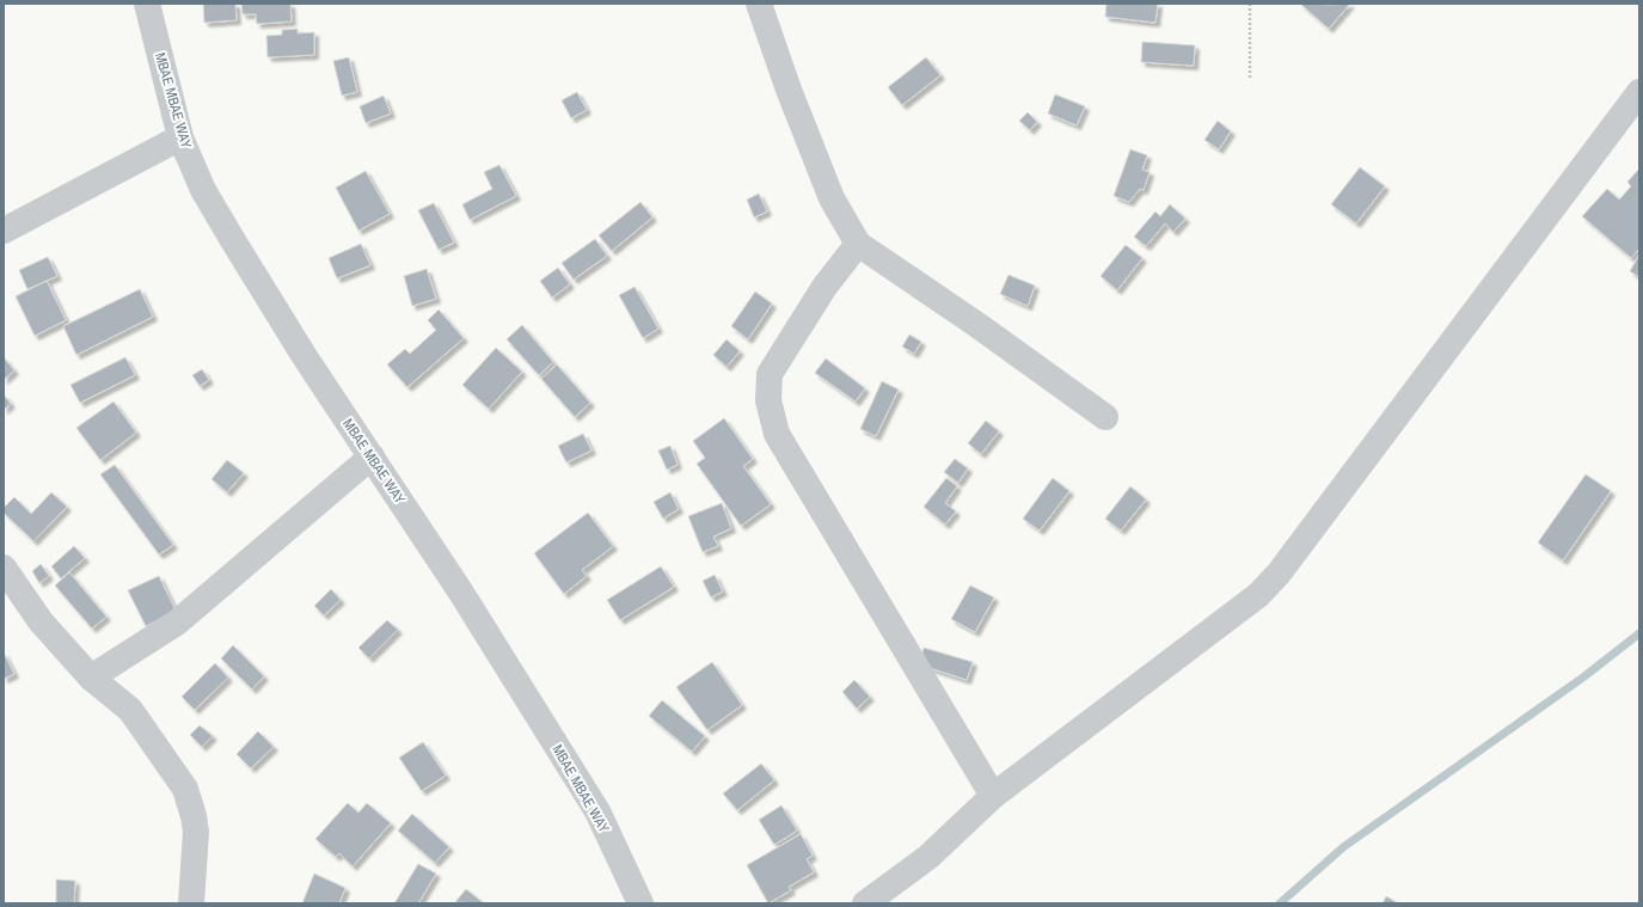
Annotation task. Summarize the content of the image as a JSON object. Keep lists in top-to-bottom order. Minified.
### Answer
{"streets":{"street":["MBAE MBAE WAY"]}}
